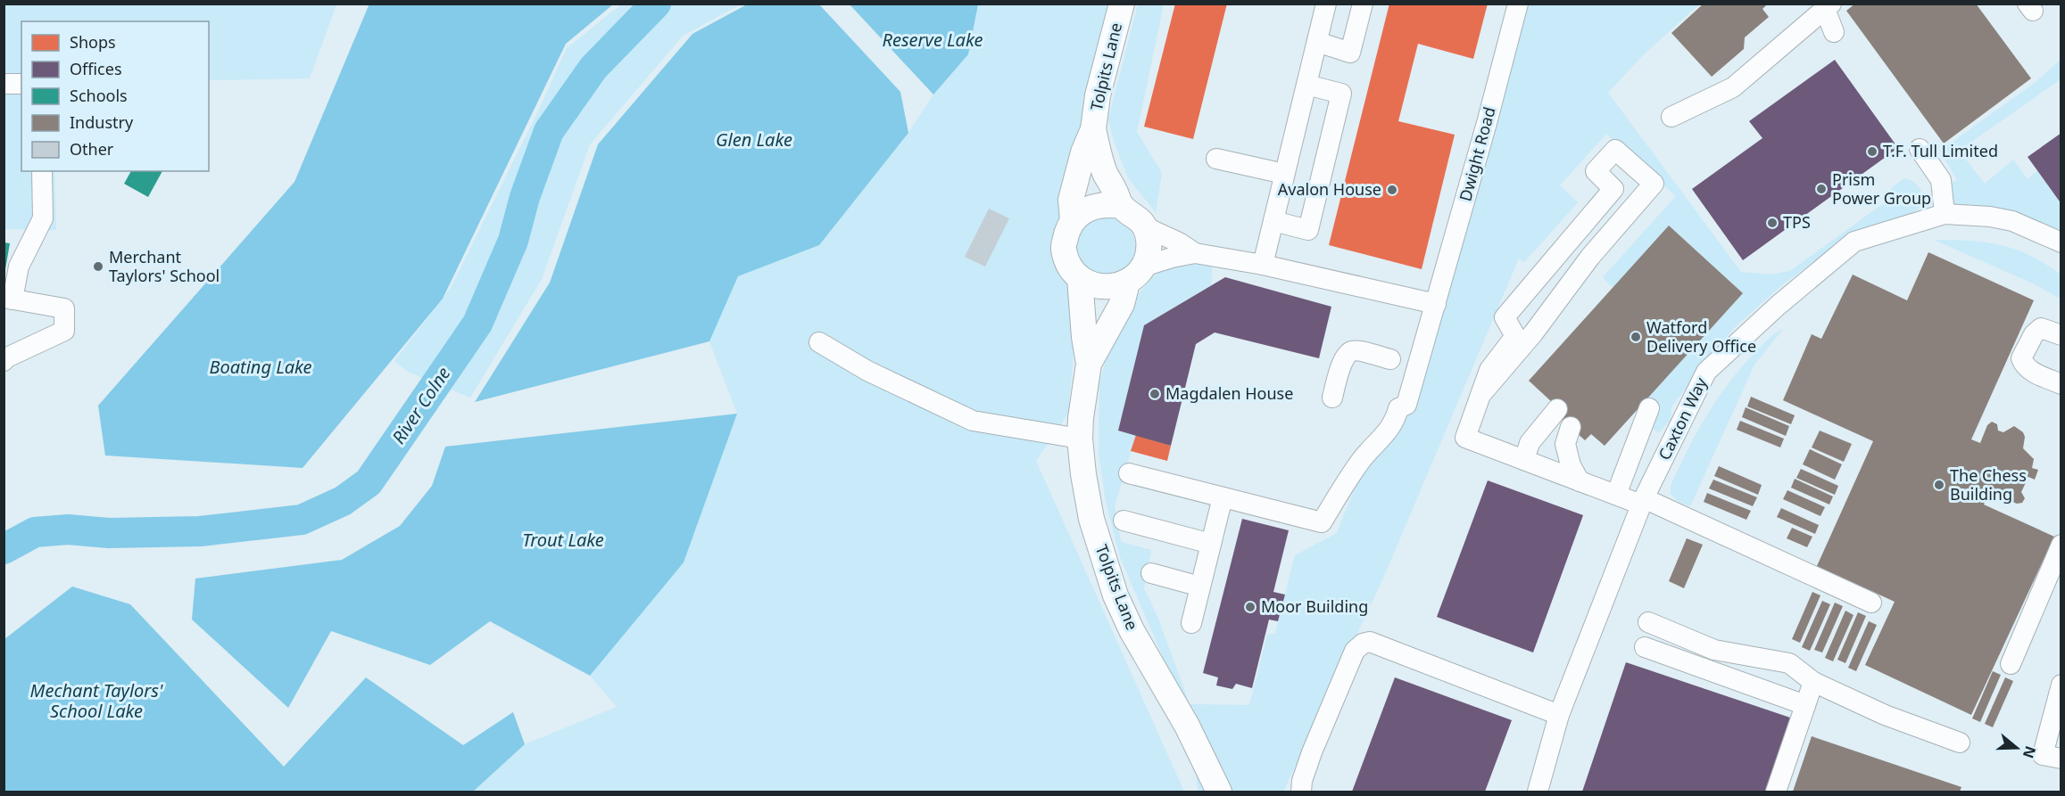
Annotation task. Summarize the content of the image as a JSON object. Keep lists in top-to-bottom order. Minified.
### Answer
{"streets":{"main road":["Tolpits Lane"],"street":["Dwight Road","Caxton Way"]},"water":["Reserve Lake","Glen Lake","Boating Lake","River Colne","Trout Lake","Mechant Taylors' School Lake"],"places":["T.F. Tull Limited","Prism Power Group","Avalon House","TPS","Merchant Taylors' School","Watford Delivery Office","Magdalen House","The Chess Building","Moor Building"],"legend":["Shops","Offices","Schools","Industry","Other"],"north":"right"}
